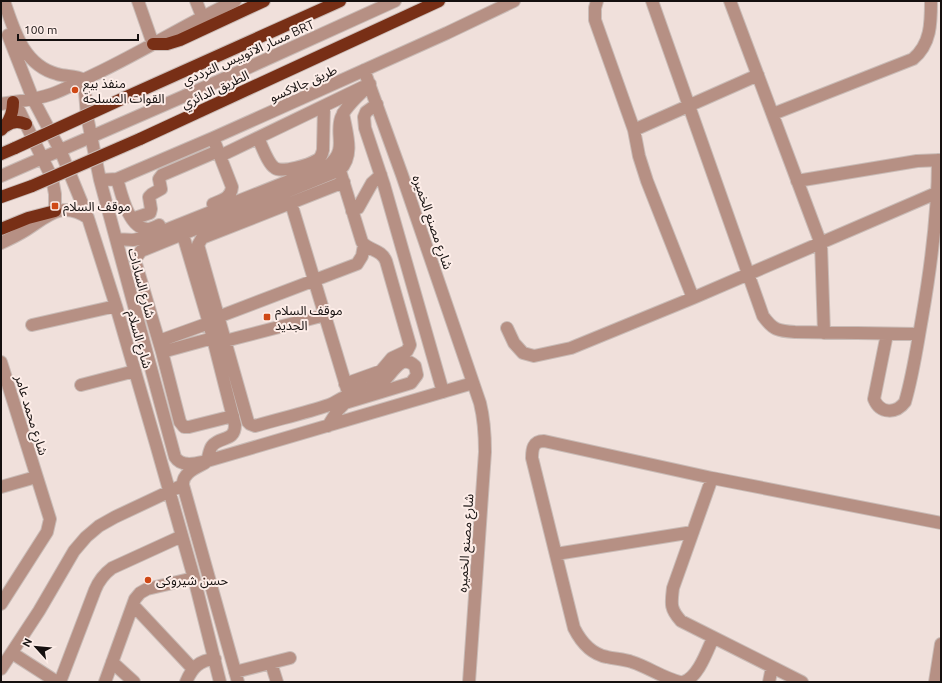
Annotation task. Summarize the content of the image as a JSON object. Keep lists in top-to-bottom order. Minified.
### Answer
{"streets":{"highway":["الطريق الدائري"],"street":["مسار الاتوبيس الترددي BRT","طريق جالاكسو","شارع مصنع الخميره","شارع السادات","شارع السلام","شارع محمد عامر"]},"crossings":[["طريق جالاكسو","شارع مصنع الخميره"],["طريق جالاكسو","شارع السادات"]],"places":{"other":["منفذ بيع القوات المسلحة","حسن شيروكى"],"transit":["موقف السلام","موقف السلام الجديد"]},"scale_bar":"100 m","north":"top left"}
